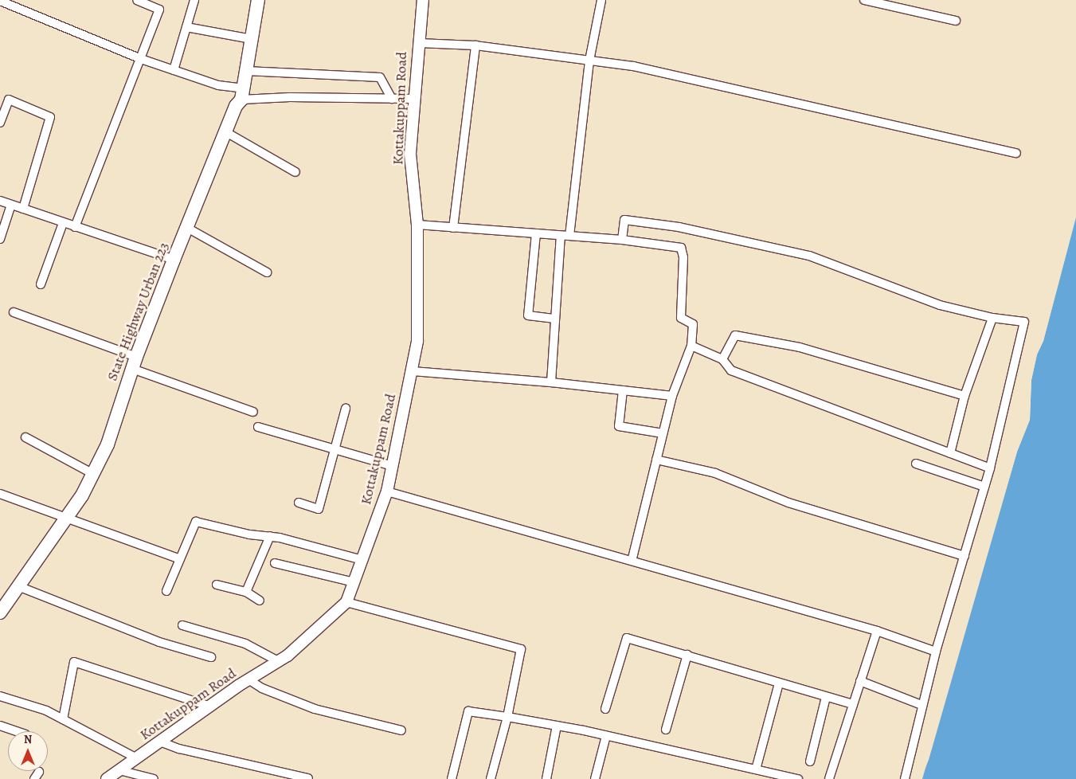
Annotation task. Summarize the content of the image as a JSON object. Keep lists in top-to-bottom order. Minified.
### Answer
{"streets":{"main road":["State Highway Urban 223"],"street":["Kottakuppam Road"]},"north":"top"}
